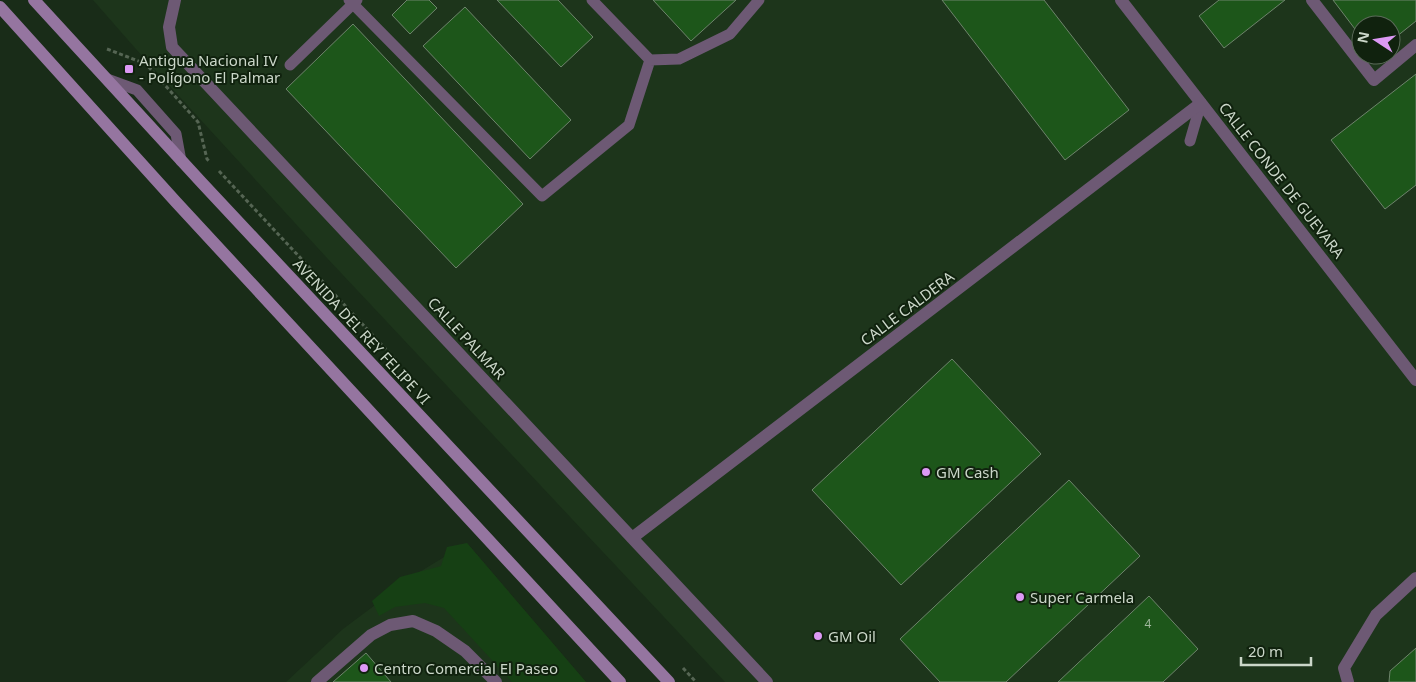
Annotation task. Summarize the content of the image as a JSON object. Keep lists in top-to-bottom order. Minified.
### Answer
{"streets":{"main road":["AVENIDA DEL REY FELIPE VI"],"street":["CALLE CONDE DE GUEVARA","CALLE CALDERA","CALLE PALMAR"]},"crossings":[["CALLE CONDE DE GUEVARA","CALLE CALDERA"],["CALLE CALDERA","CALLE PALMAR"]],"places":{"transit":["Antigua Nacional IV - Polígono El Palmar"],"other":["GM Cash","Super Carmela","GM Oil","Centro Comercial El Paseo"]},"house_numbers":["4"],"scale_bar":"20 m","north":"left"}
